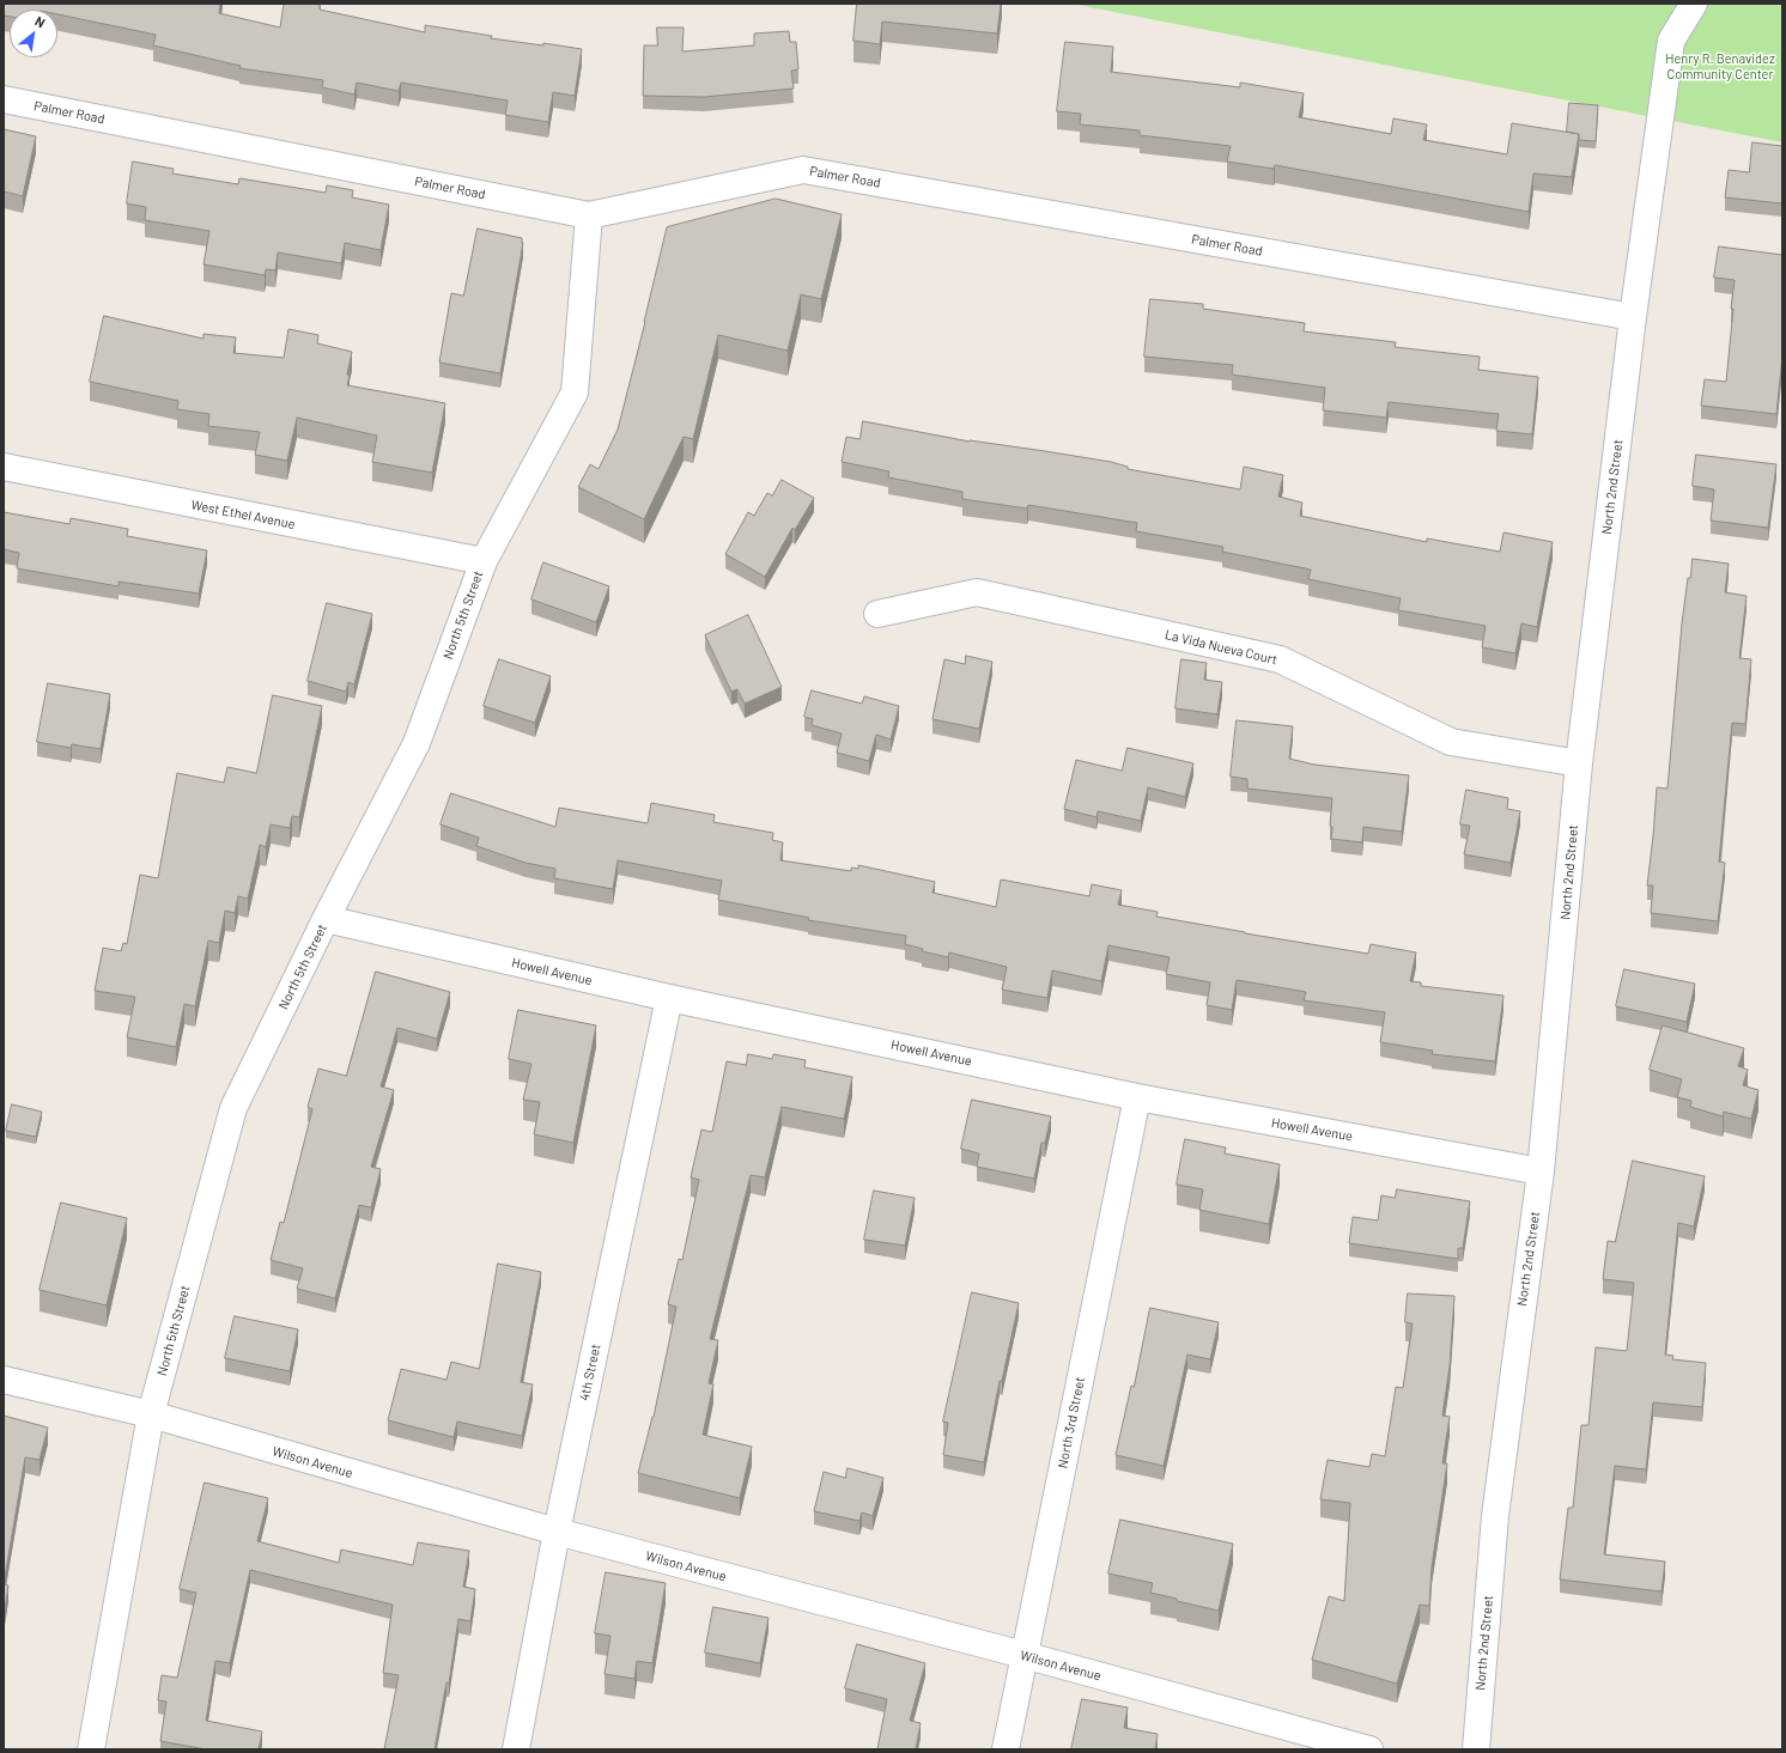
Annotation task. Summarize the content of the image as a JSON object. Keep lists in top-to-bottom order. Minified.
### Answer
{"streets":{"street":["Palmer Road","North 2nd Street","West Ethel Avenue","North 5th Street","La Vida Nueva Court","Howell Avenue","4th Street","North 3rd Street","Wilson Avenue"]},"crossings":[["Palmer Road","North 2nd Street"],["Palmer Road","North 5th Street"],["North 2nd Street","La Vida Nueva Court"],["North 2nd Street","Howell Avenue"],["West Ethel Avenue","North 5th Street"],["North 5th Street","Howell Avenue"],["North 5th Street","Wilson Avenue"],["Howell Avenue","4th Street"],["Howell Avenue","North 3rd Street"],["4th Street","Wilson Avenue"],["North 3rd Street","Wilson Avenue"]],"parks":["Henry R. Benavidez Community Center"],"north":"top right"}
